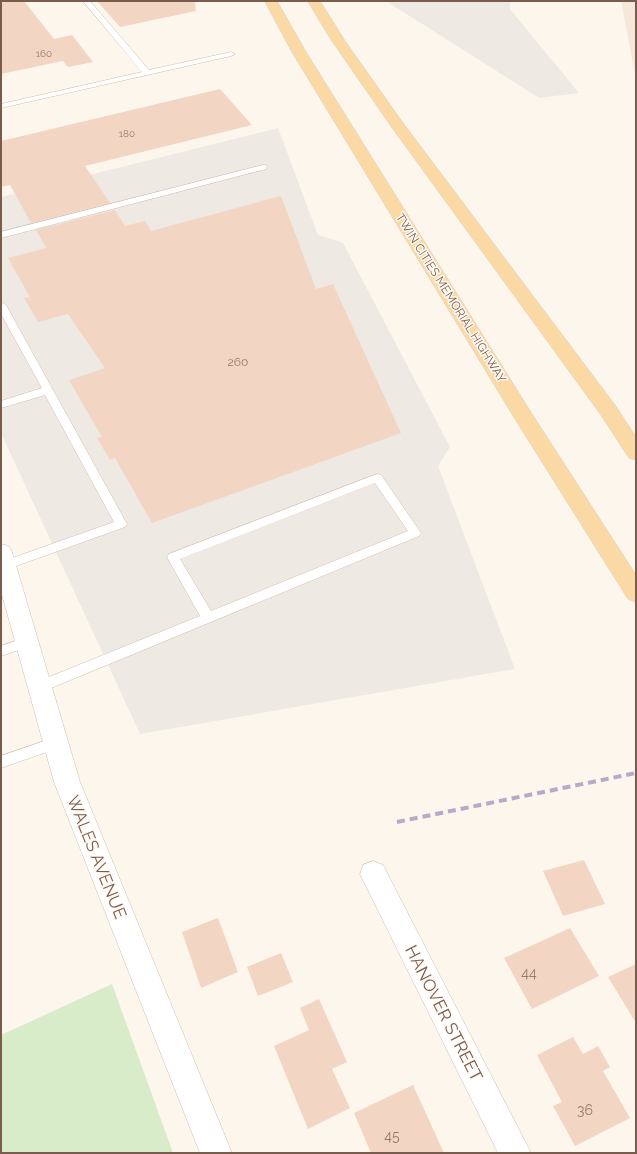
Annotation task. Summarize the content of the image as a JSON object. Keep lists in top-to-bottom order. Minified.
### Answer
{"streets":{"main road":["TWIN CITIES MEMORIAL HIGHWAY"],"street":["WALES AVENUE","HANOVER STREET"]},"house_numbers":["160","180","260","44","36","45"]}
